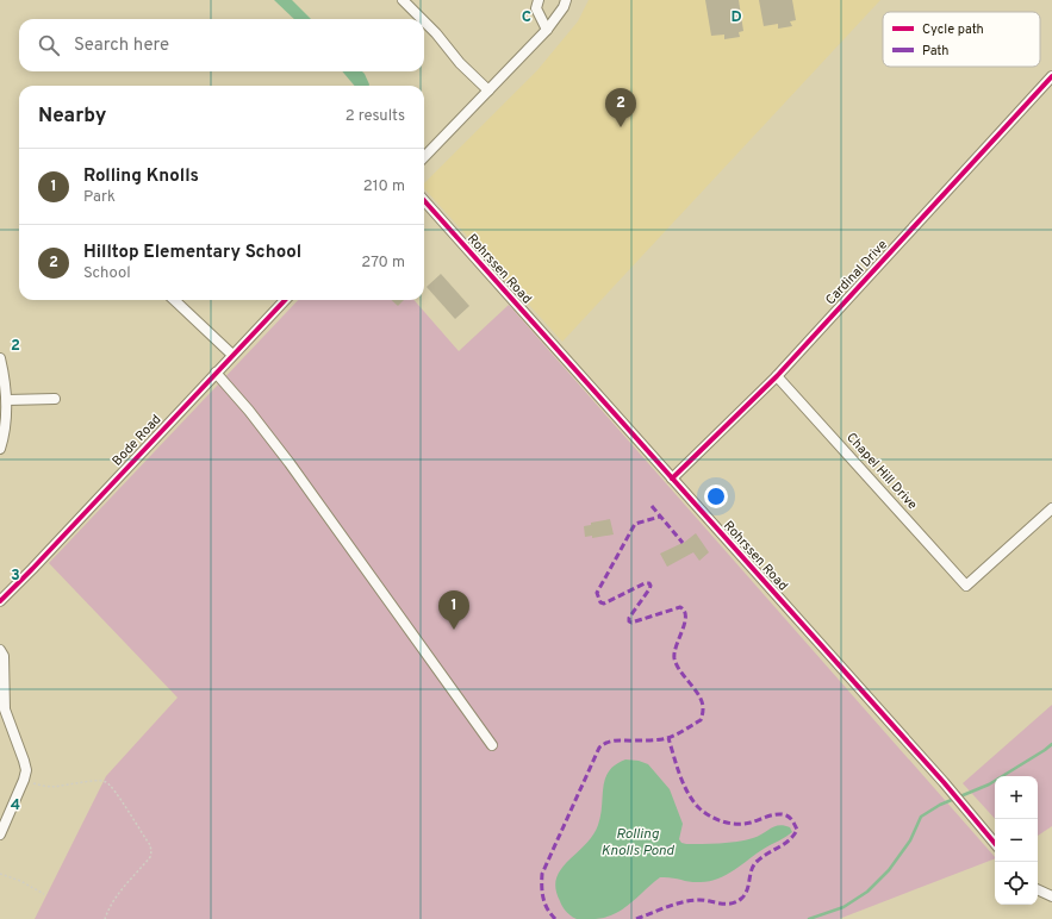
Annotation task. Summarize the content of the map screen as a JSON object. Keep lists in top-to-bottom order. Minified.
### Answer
{"streets":{"street":["Rohrssen Road","Cardinal Drive","Bode Road","Chapel Hill Drive"]},"crossings":[["Rohrssen Road","Cardinal Drive"],["Cardinal Drive","Chapel Hill Drive"]],"water":["Rolling Knolls Pond"],"legend":["Cycle path","Path"],"page":{"search":"Search here","heading":["Nearby","2 results"],"pins":["2","1"],"list":[{"mark":"1","name":"Rolling Knolls","note":"Park","value":"210 m"},{"mark":"2","name":"Hilltop Elementary School","note":"School","value":"270 m"}],"map_buttons":["+","−"]},"grid":{"columns":["C","D"],"rows":["2","3","4"]}}
